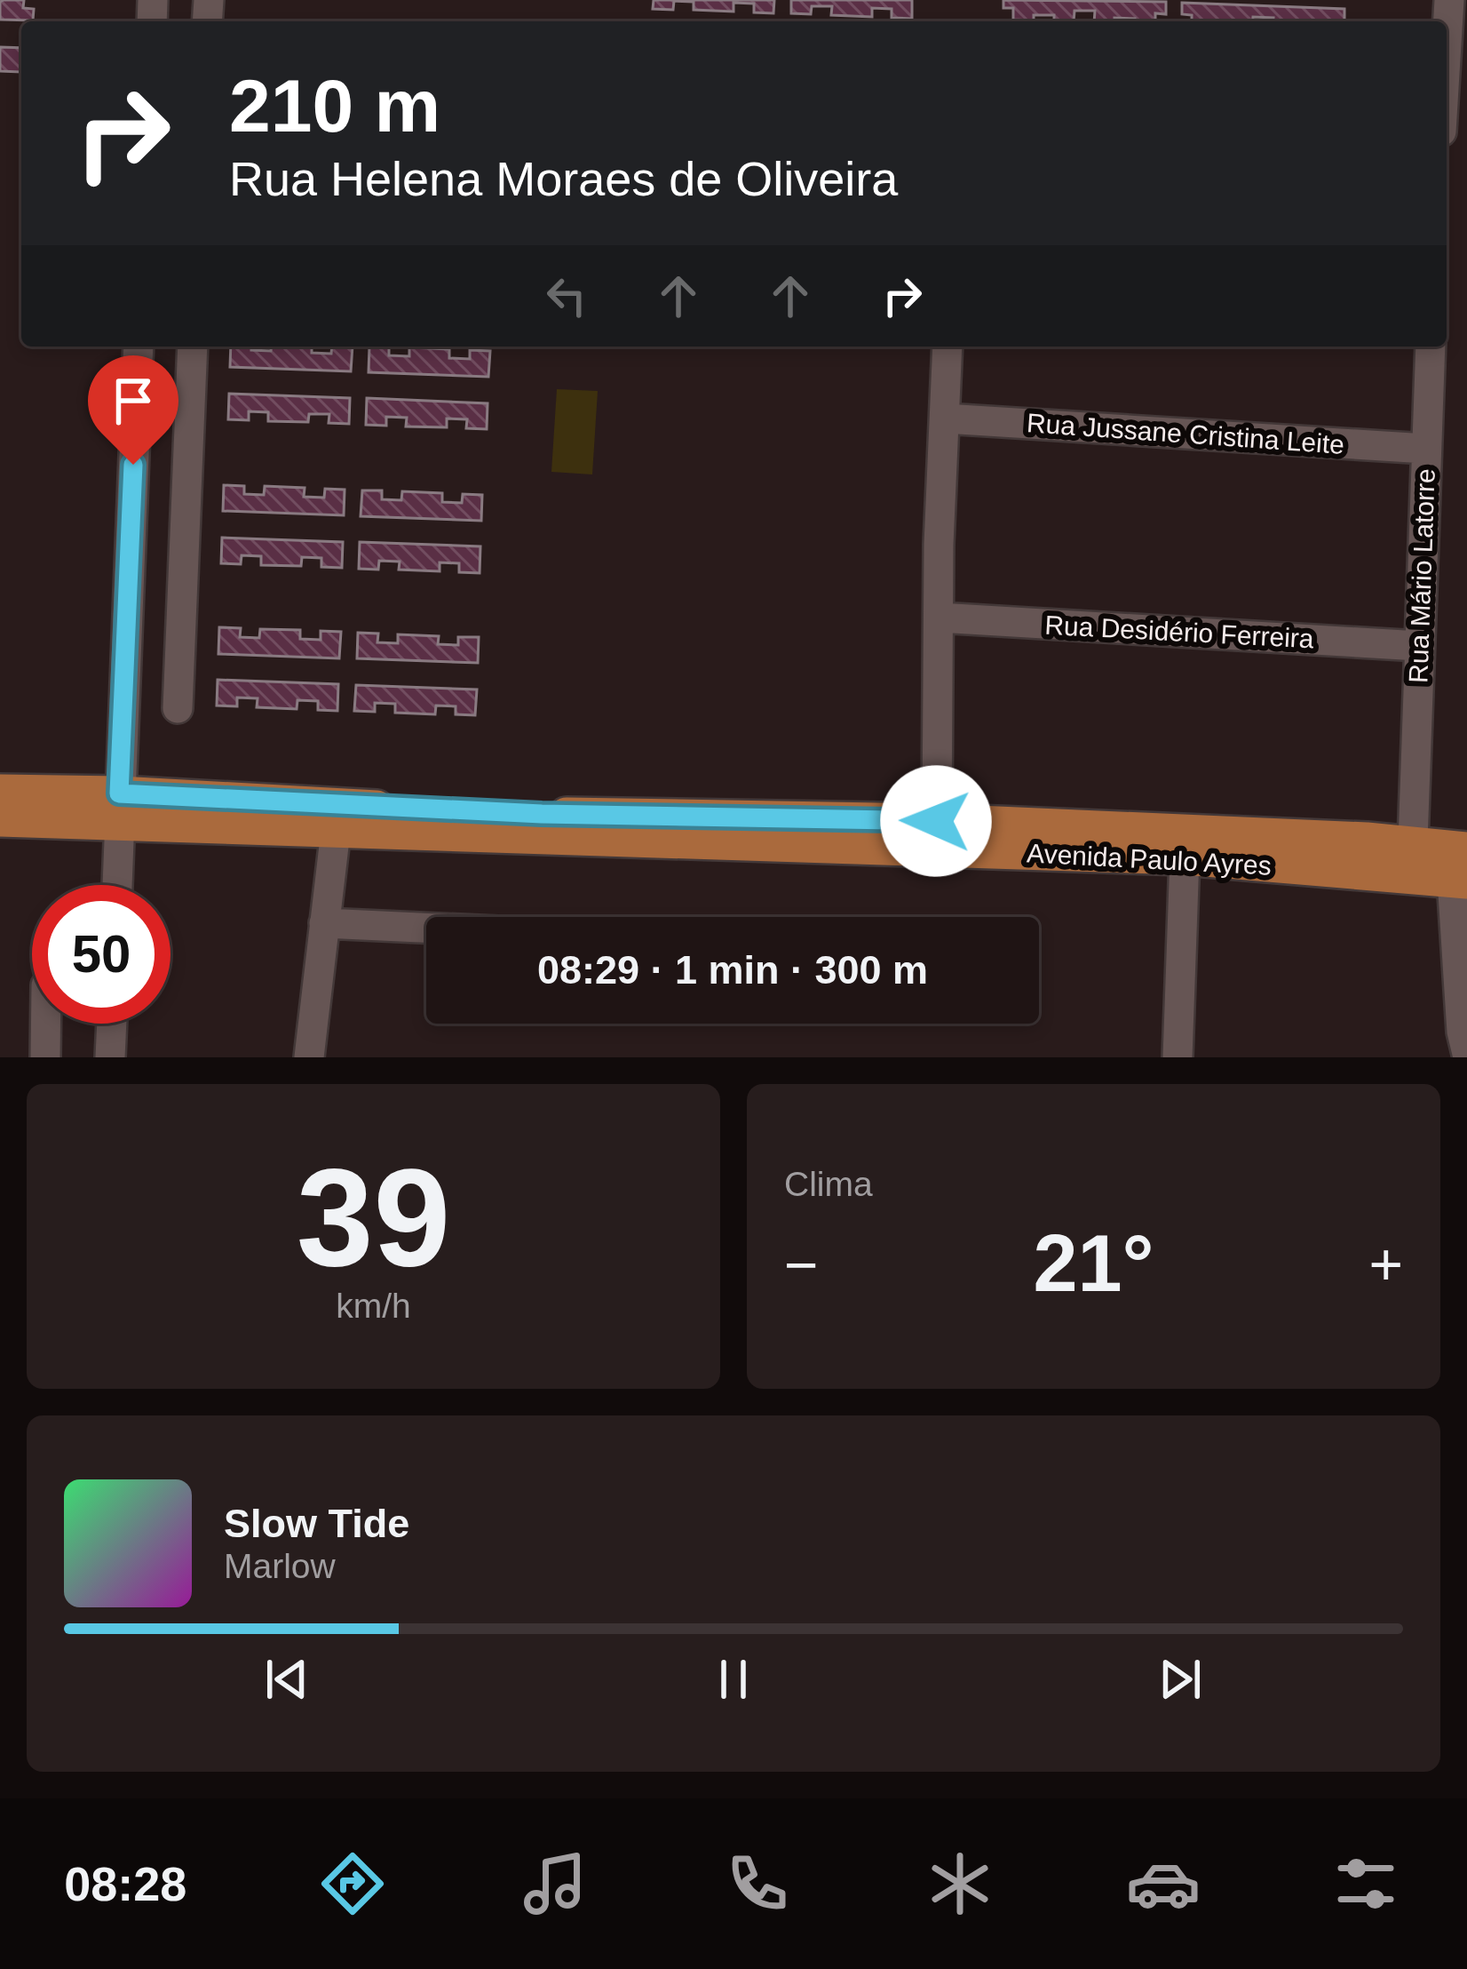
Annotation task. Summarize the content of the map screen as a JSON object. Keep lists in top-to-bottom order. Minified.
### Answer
{"streets":{"main road":["Avenida Paulo Ayres"],"street":["Rua Jussane Cristina Leite","Rua Mário Latorre","Rua Desidério Ferreira"]},"crossings":[["Rua Jussane Cristina Leite","Rua Mário Latorre"],["Rua Mário Latorre","Rua Desidério Ferreira"],["Rua Mário Latorre","Avenida Paulo Ayres"]],"page":{"turn":["210 m","Rua Helena Moraes de Oliveira"],"limit":"50","trip":"08:29 · 1 min · 300 m","tile":[["39","km/h"],"Clima"],"heat":["−","21°","+"],"song":["Slow Tide","Marlow"],"tabs":"08:28"}}
